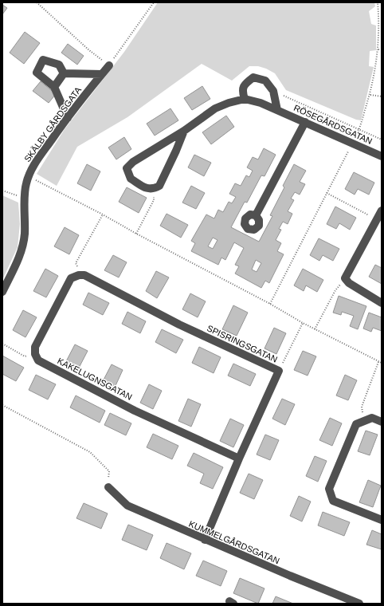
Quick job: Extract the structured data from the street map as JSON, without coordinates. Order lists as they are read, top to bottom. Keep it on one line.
{"streets":{"street":["SKÄLBY GÅRDSGATA","RÖSEGÅRDSGATAN","SPISRINGSGATAN","KAKELUGNSGATAN","KUMMELGÅRDSGATAN"]},"crossings":[["SPISRINGSGATAN","KAKELUGNSGATAN"],["SPISRINGSGATAN","KUMMELGÅRDSGATAN"]]}
